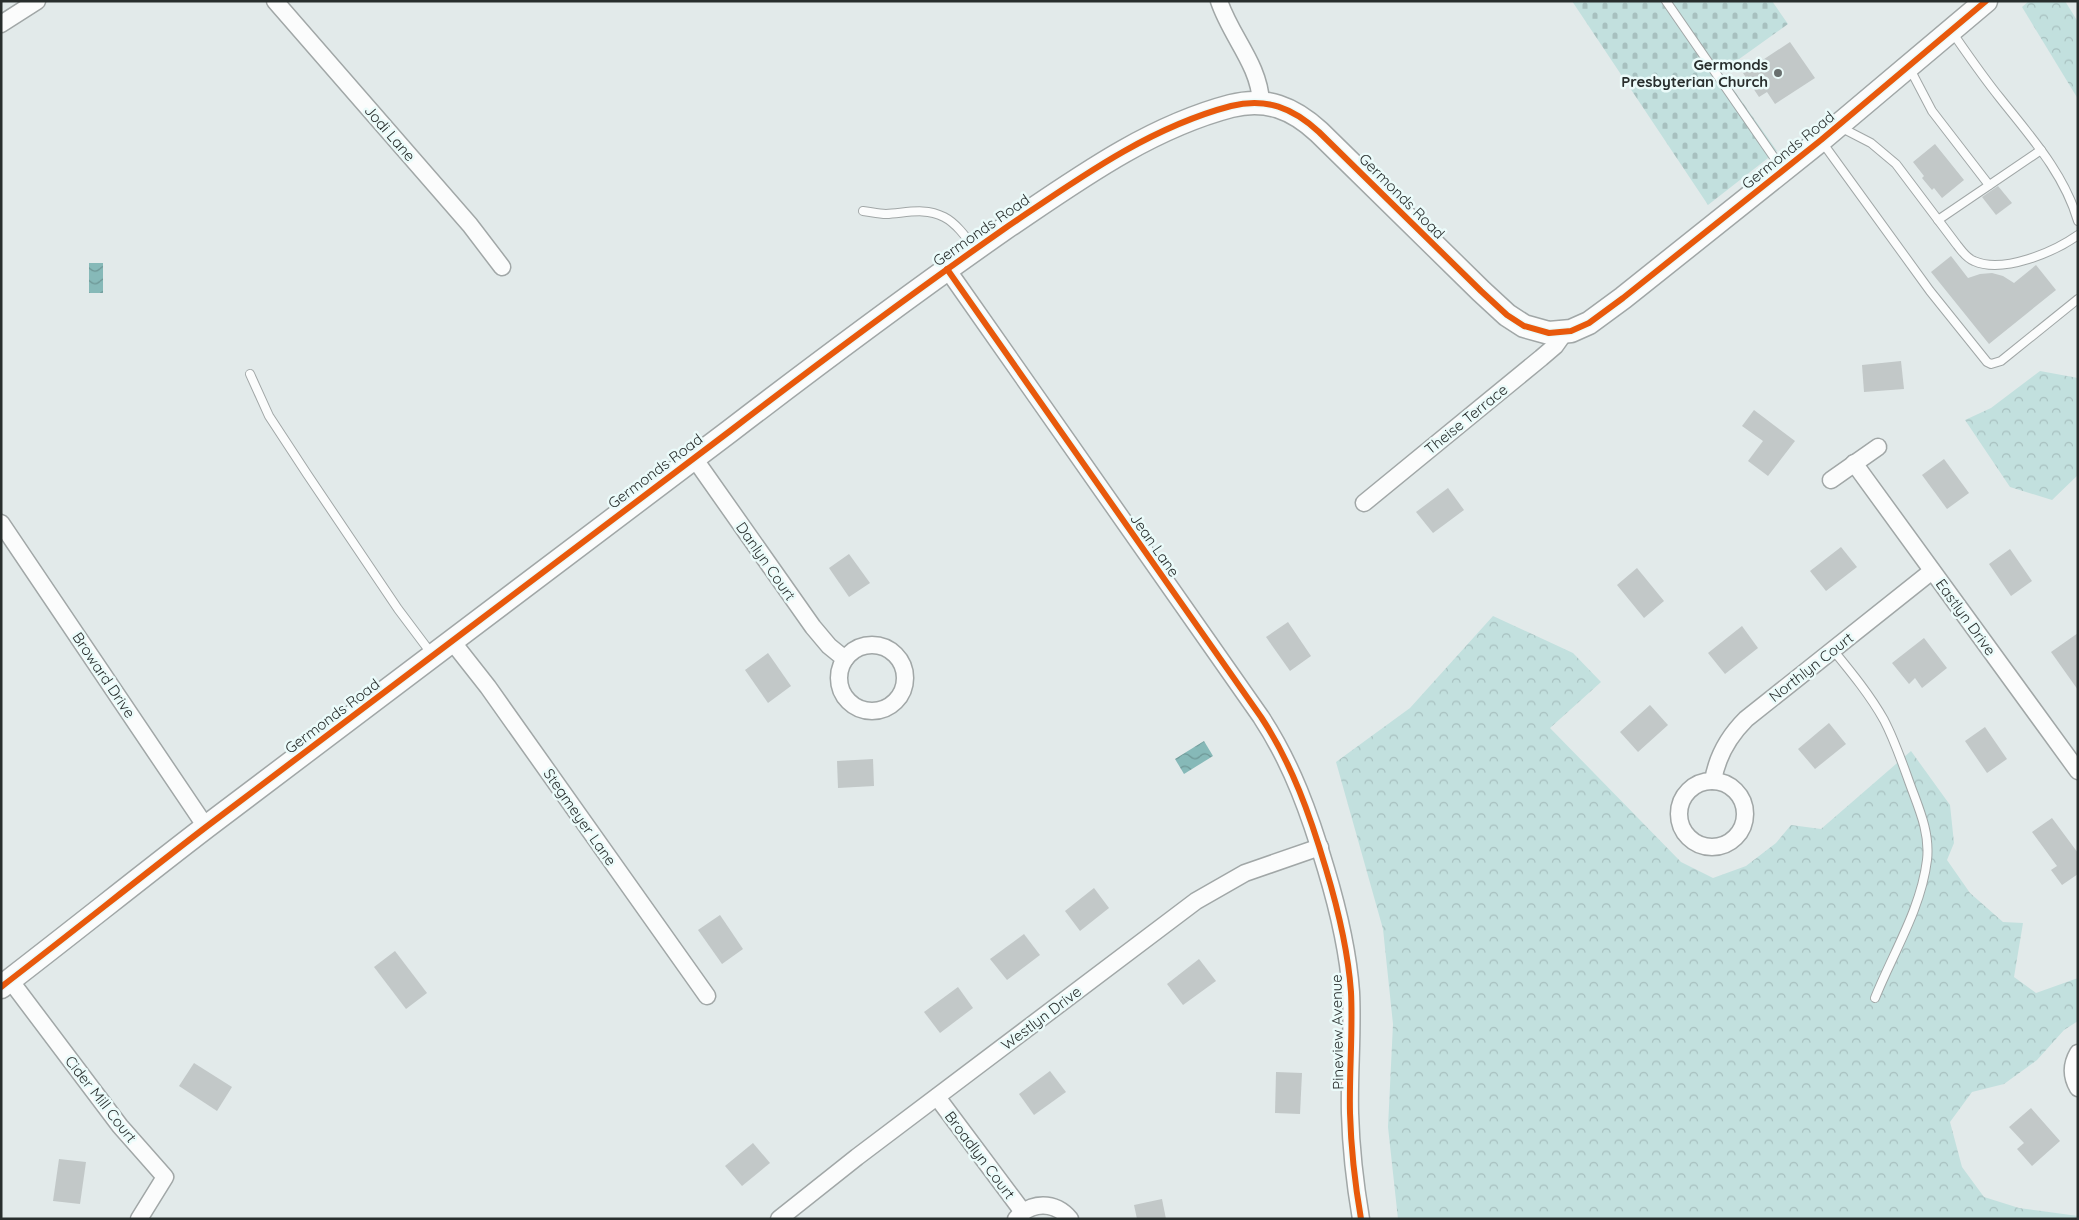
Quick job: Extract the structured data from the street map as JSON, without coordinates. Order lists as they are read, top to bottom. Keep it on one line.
{"streets":{"street":["Jodi Lane","Germonds Road","Theise Terrace","Jean Lane","Danlyn Court","Eastlyn Drive","Northlyn Court","Broward Drive","Stegmeyer Lane","Westlyn Drive","Pineview Avenue","Cider Mill Court","Broadlyn Court"]},"crossings":[["Germonds Road","Theise Terrace"],["Germonds Road","Jean Lane"],["Germonds Road","Danlyn Court"],["Germonds Road","Broward Drive"],["Germonds Road","Stegmeyer Lane"],["Germonds Road","Cider Mill Court"],["Jean Lane","Westlyn Drive"],["Jean Lane","Pineview Avenue"],["Eastlyn Drive","Northlyn Court"],["Westlyn Drive","Pineview Avenue"],["Westlyn Drive","Broadlyn Court"]],"places":["Germonds Presbyterian Church"]}
